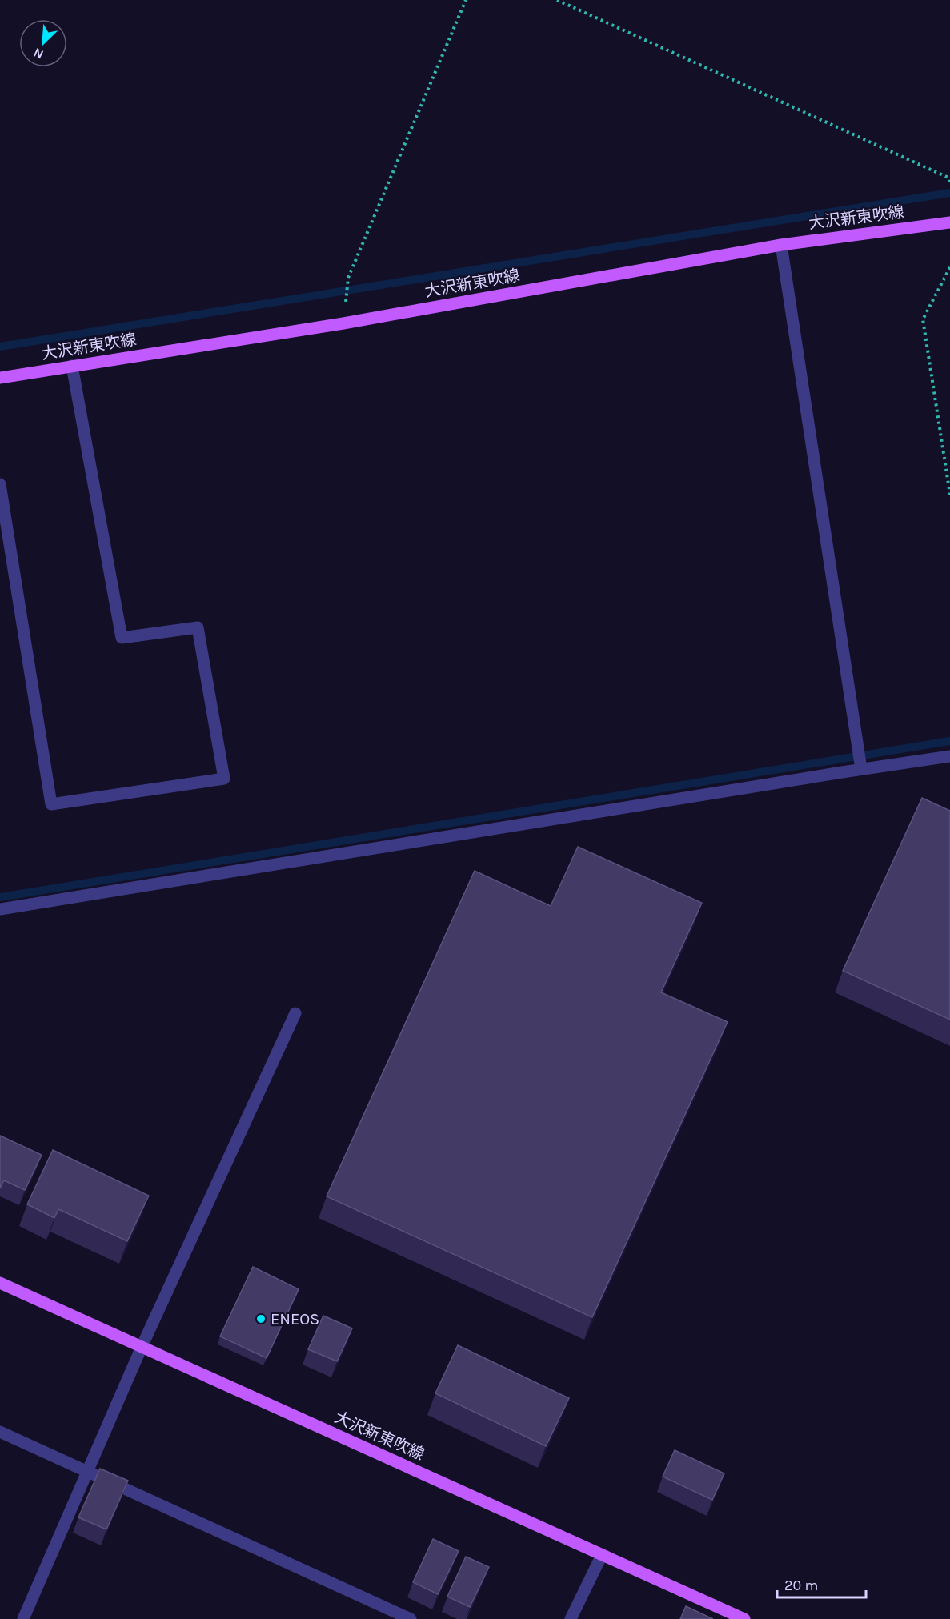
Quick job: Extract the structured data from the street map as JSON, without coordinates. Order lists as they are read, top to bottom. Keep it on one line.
{"streets":{"main road":["大沢新東吹線"]},"places":["ENEOS"],"scale_bar":"20 m","north":"bottom left"}
